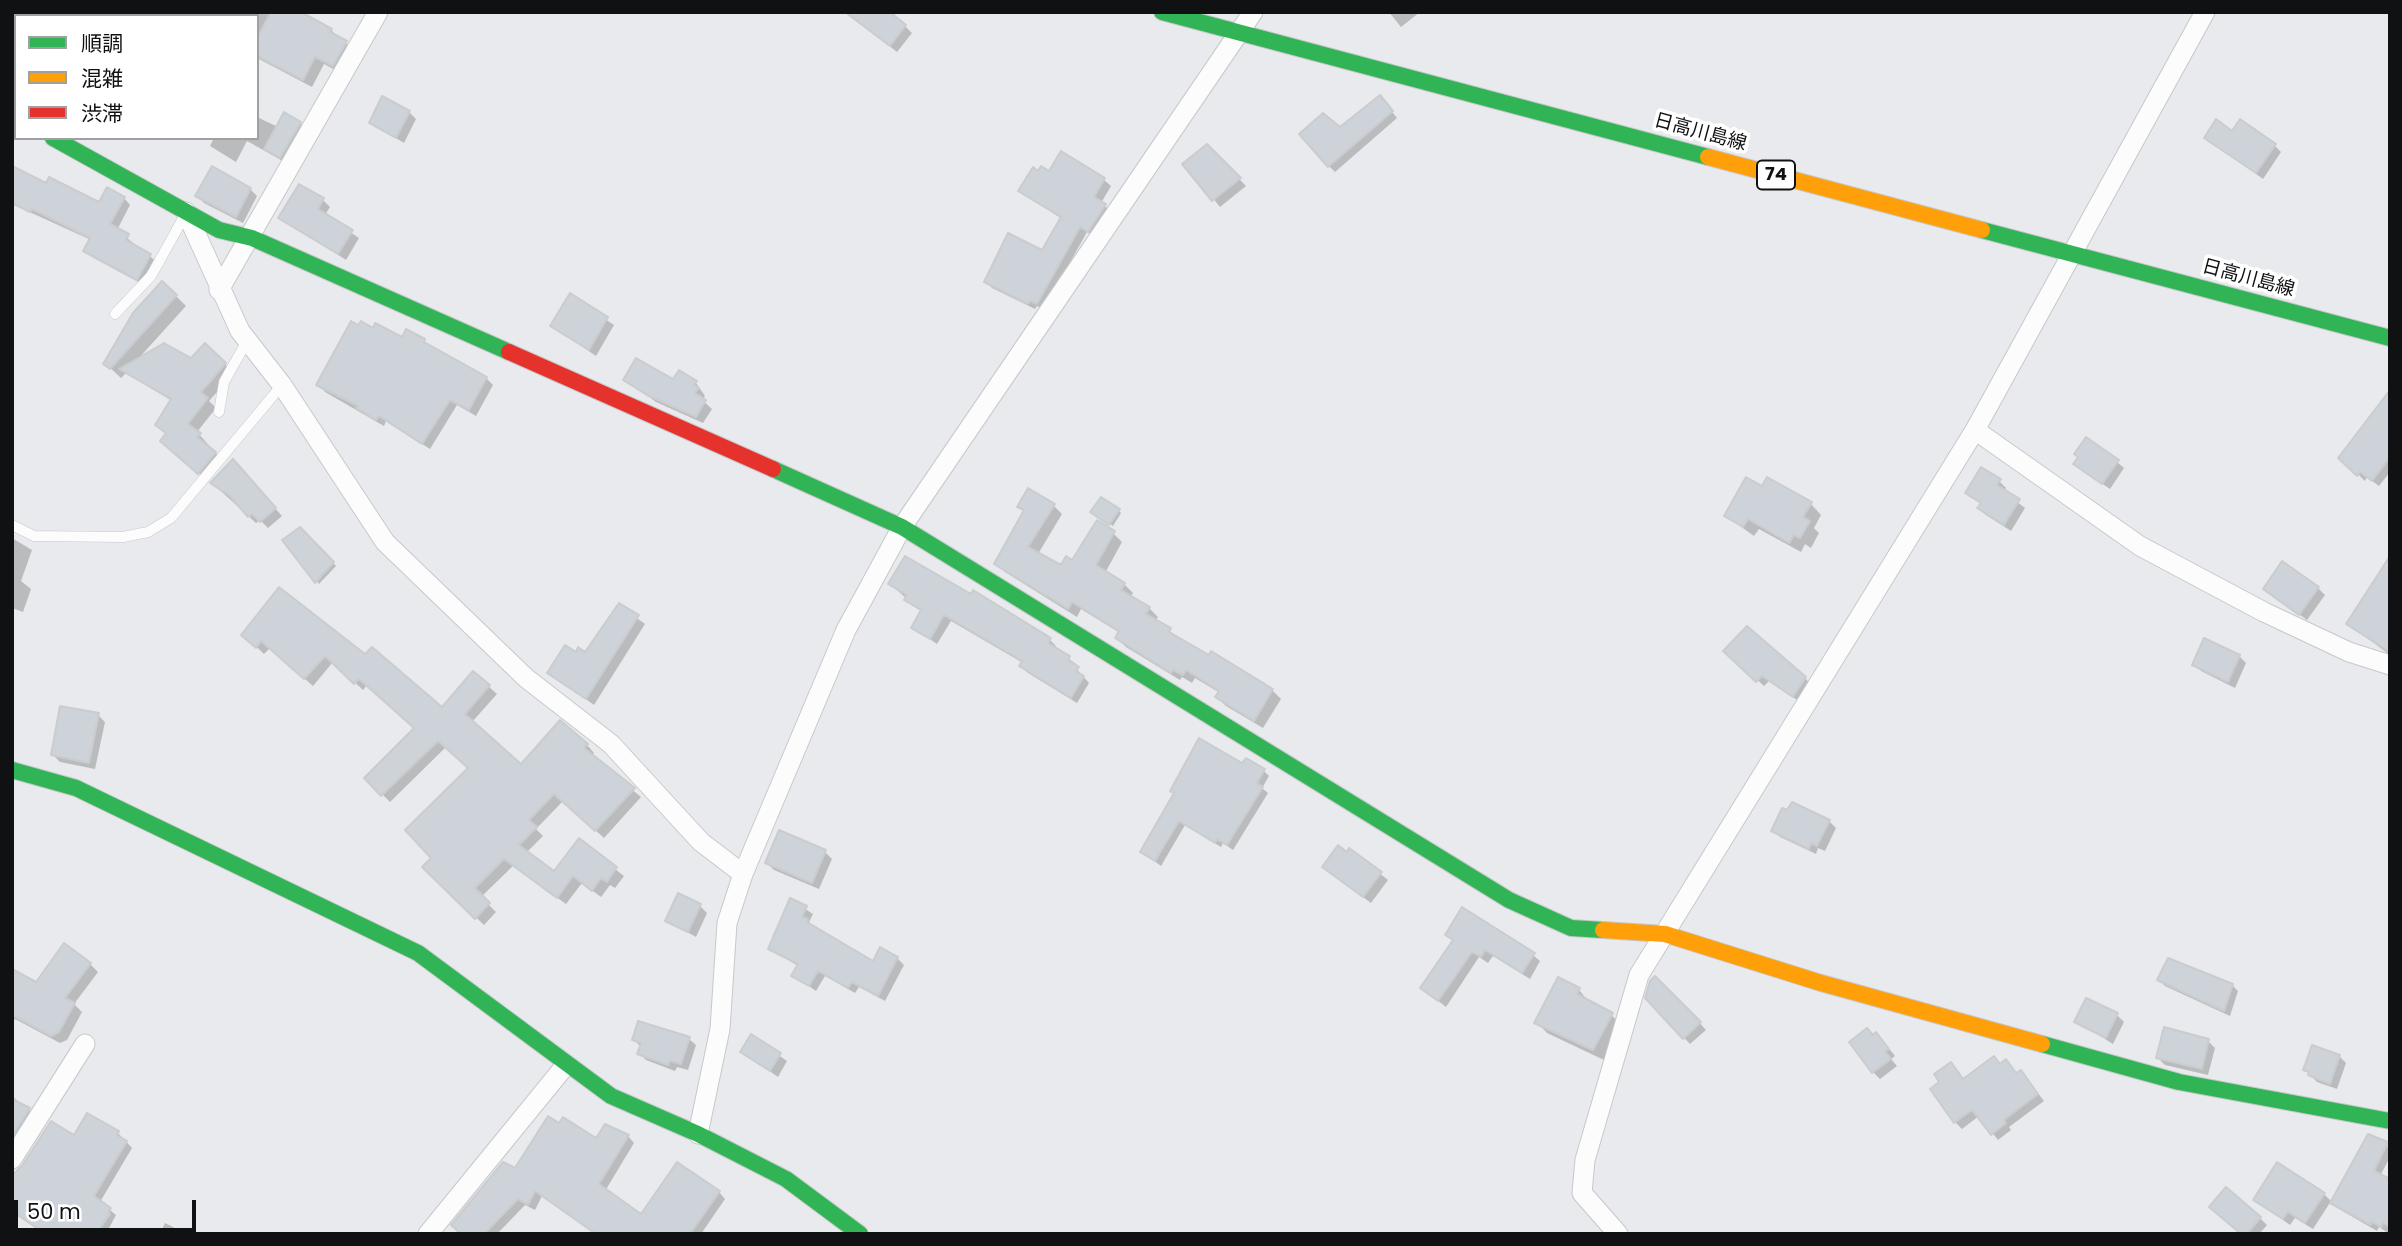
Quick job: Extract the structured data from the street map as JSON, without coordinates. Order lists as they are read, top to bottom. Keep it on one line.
{"streets":{"street":["日高川島線","74"]},"legend":["順調","混雑","渋滞"],"scale_bar":"50 m"}
